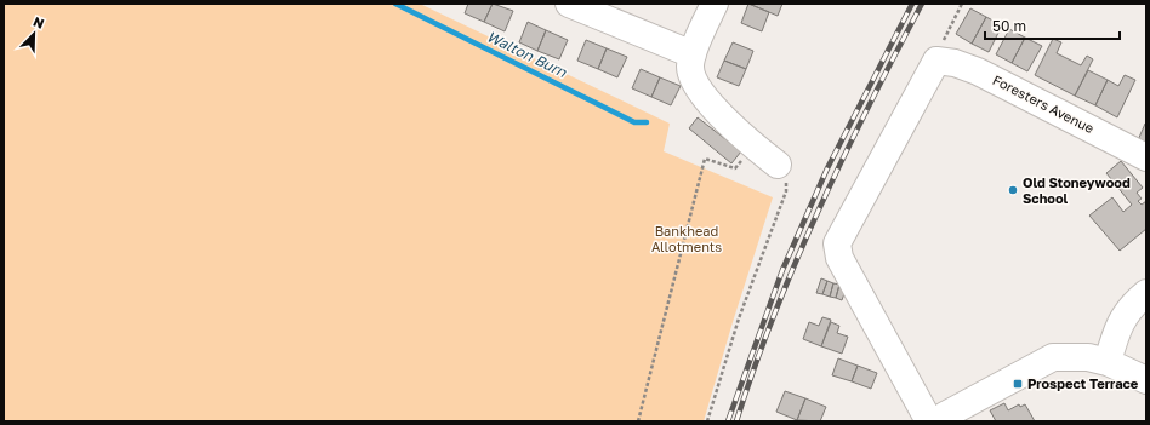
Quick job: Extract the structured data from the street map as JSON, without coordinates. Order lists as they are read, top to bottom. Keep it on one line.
{"streets":{"street":["Foresters Avenue"]},"water":["Walton Burn"],"parks":["Bankhead Allotments"],"places":{"other":["Old Stoneywood School"],"transit":["Prospect Terrace"]},"scale_bar":"50 m","north":"top right"}
